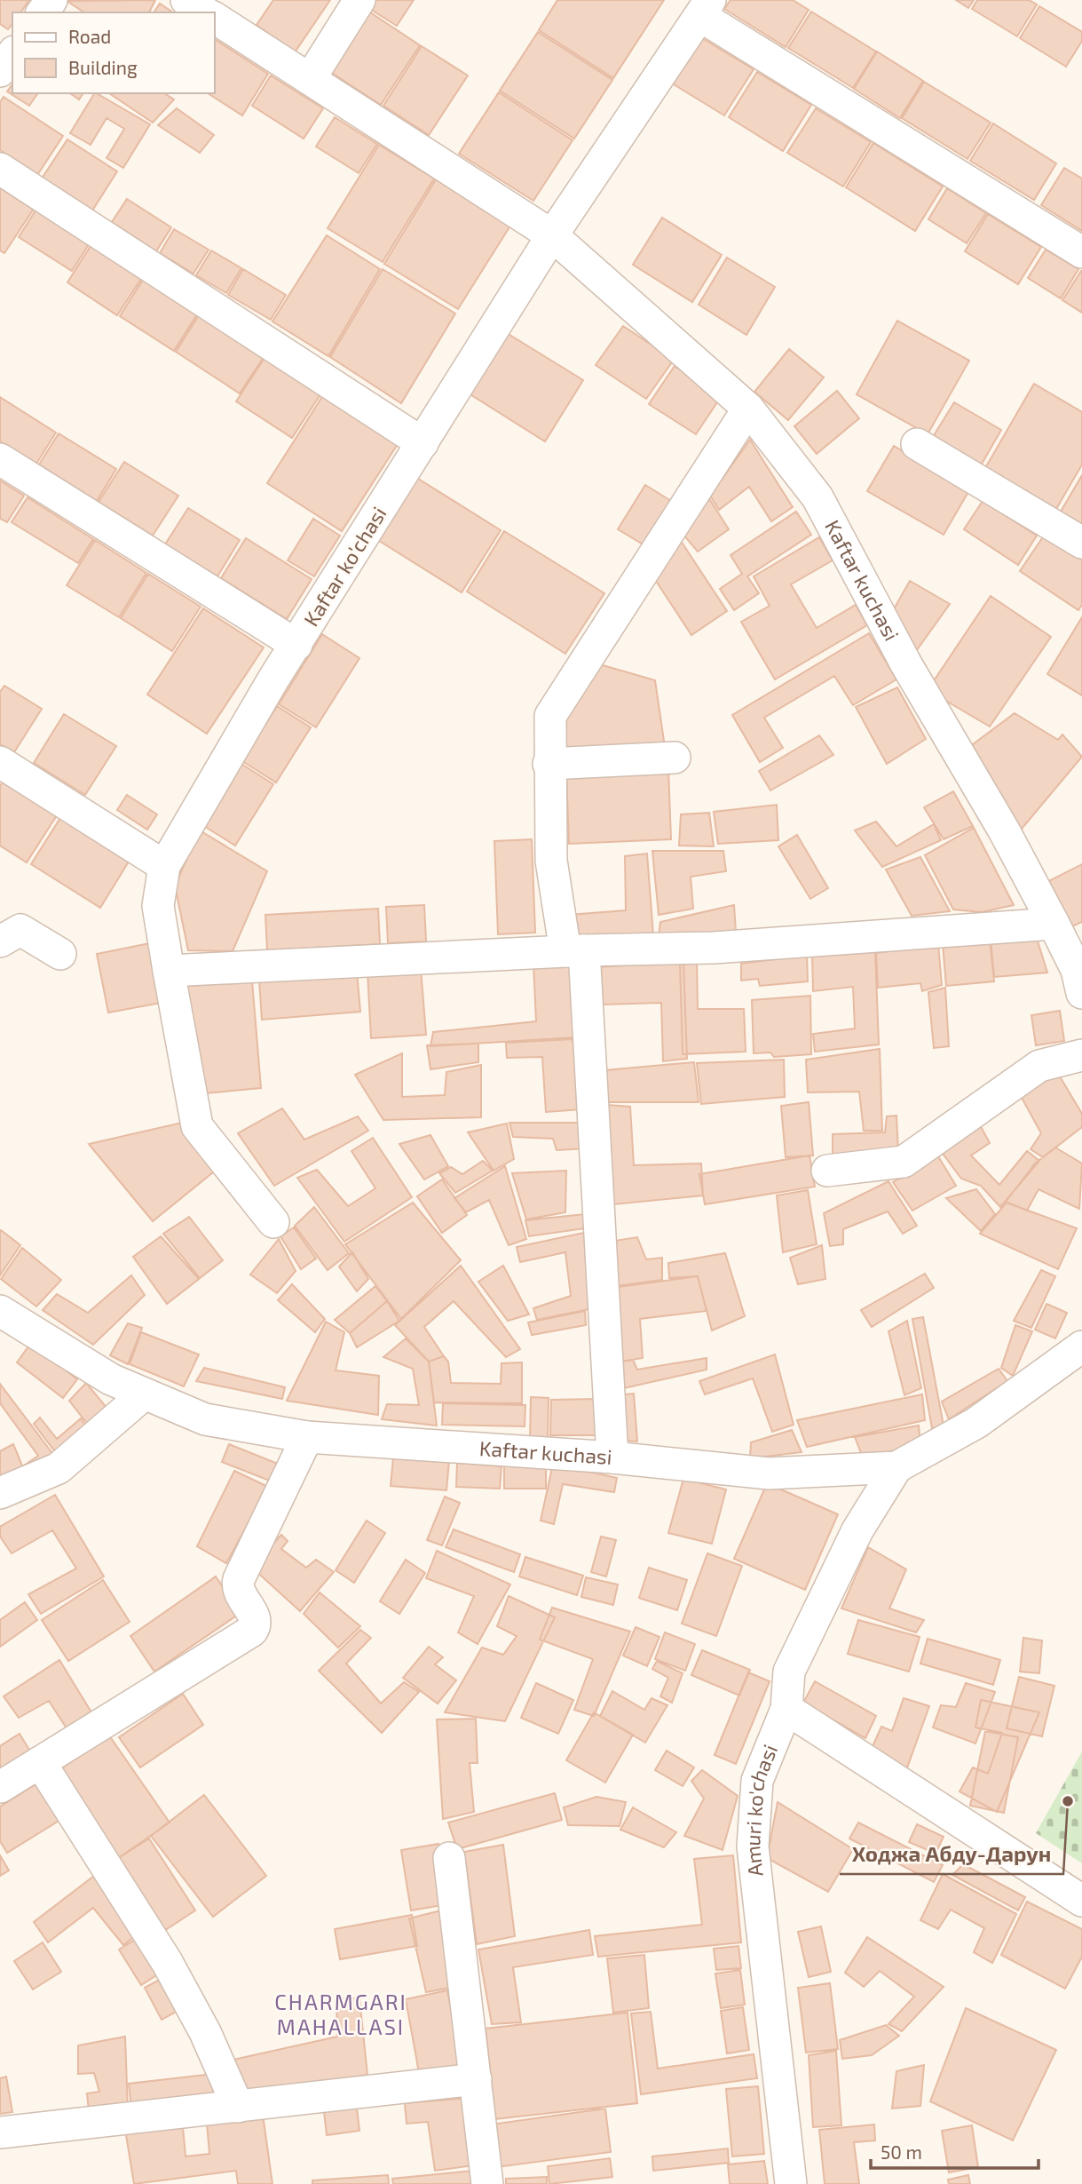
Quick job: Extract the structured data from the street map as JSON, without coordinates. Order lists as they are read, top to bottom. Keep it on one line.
{"streets":{"street":["Kaftar ko'chasi","Kaftar kuchasi","Amuri ko'chasi"]},"crossings":[["Kaftar ko'chasi","Kaftar kuchasi"],["Kaftar kuchasi","Amuri ko'chasi"]],"districts":["CHARMGARI MAHALLASI"],"places":["Ходжа Абду-Дарун"],"legend":["Road","Building"],"scale_bar":"50 m"}
